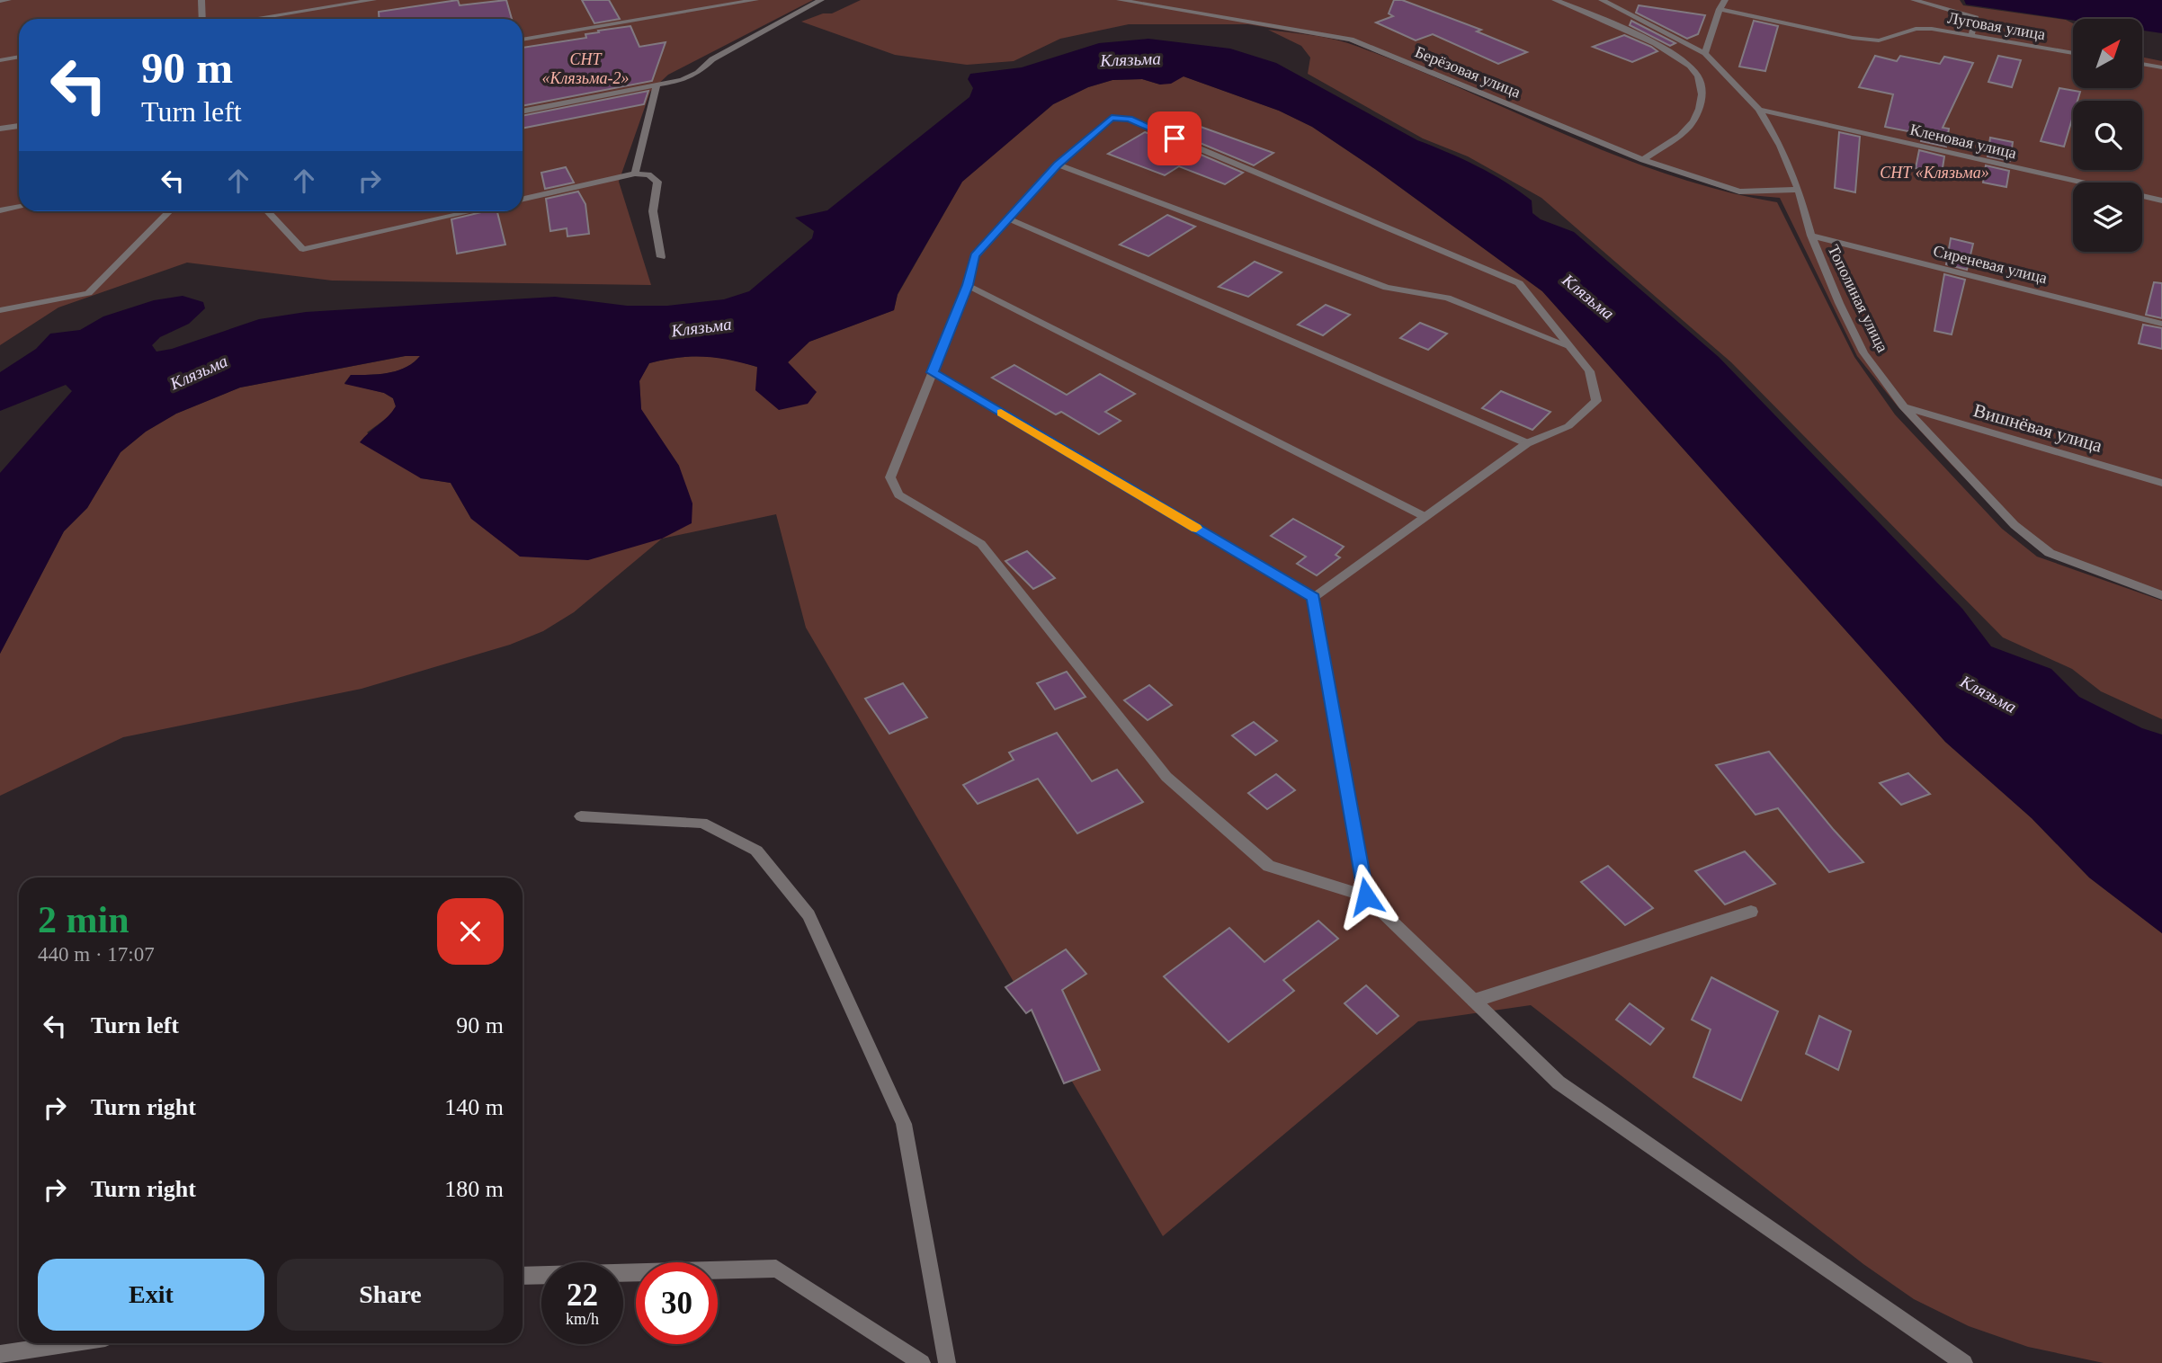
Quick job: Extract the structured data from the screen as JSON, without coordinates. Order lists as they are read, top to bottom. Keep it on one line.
{"streets":{"street":["Луговая улица","Берёзовая улица","Кленовая улица","Сиреневая улица","Тополиная улица","Вишнёвая улица"]},"crossings":[["Берёзовая улица","Тополиная улица"],["Кленовая улица","Тополиная улица"],["Сиреневая улица","Тополиная улица"],["Тополиная улица","Вишнёвая улица"]],"water":["Клязьма"],"parks":["СНТ «Клязьма-2»","СНТ «Клязьма»"],"north":"top right","page":{"turn":["90 m","Turn left"],"heading":["2 min","440 m · 17:07"],"list":[{"name":"Turn left","value":"90 m"},{"name":"Turn right","value":"140 m"},{"name":"Turn right","value":"180 m"}],"buttons":["Exit","Share"],"speed":"22 km/h","limit":"30"}}
